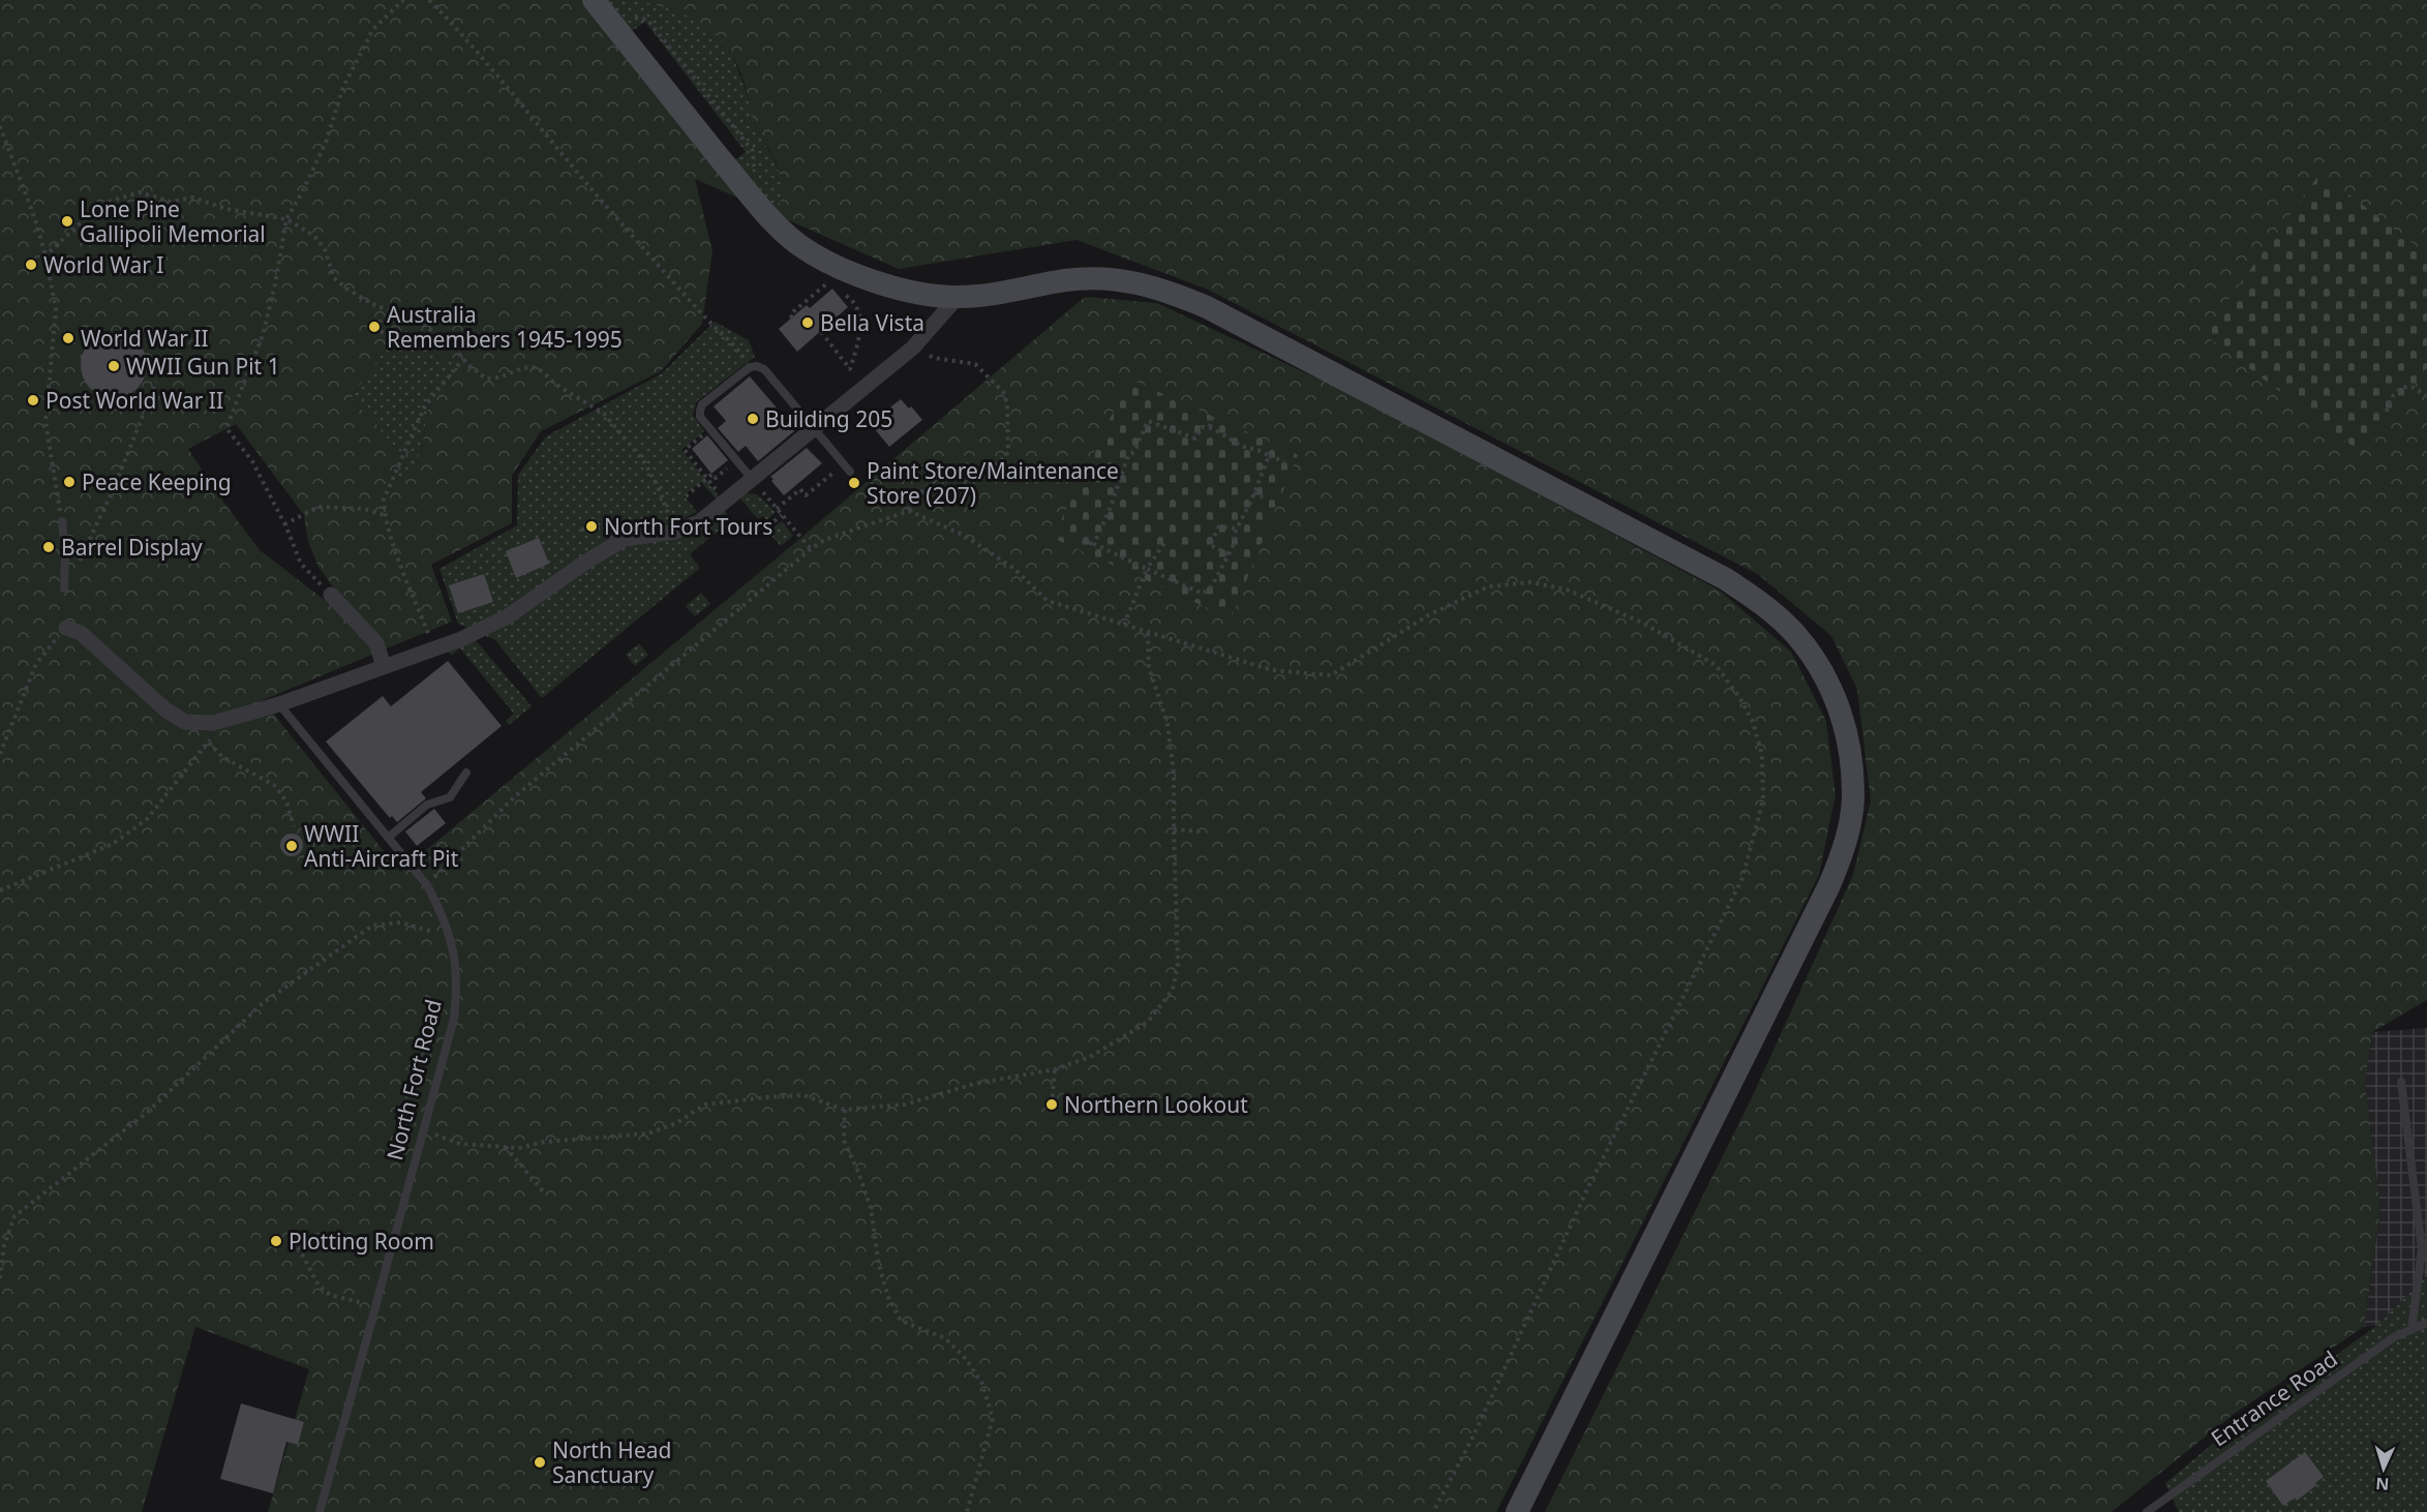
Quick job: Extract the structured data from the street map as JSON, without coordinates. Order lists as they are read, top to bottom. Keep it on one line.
{"streets":{"lane":["North Fort Road","Entrance Road"]},"places":["Lone Pine Gallipoli Memorial","World War I","Bella Vista","Australia Remembers 1945-1995","World War II","WWII Gun Pit 1","Post World War II","Building 205","Peace Keeping","Paint Store/Maintenance Store (207)","North Fort Tours","Barrel Display","WWII Anti-Aircraft Pit","Northern Lookout","Plotting Room","North Head Sanctuary"],"north":"bottom"}
